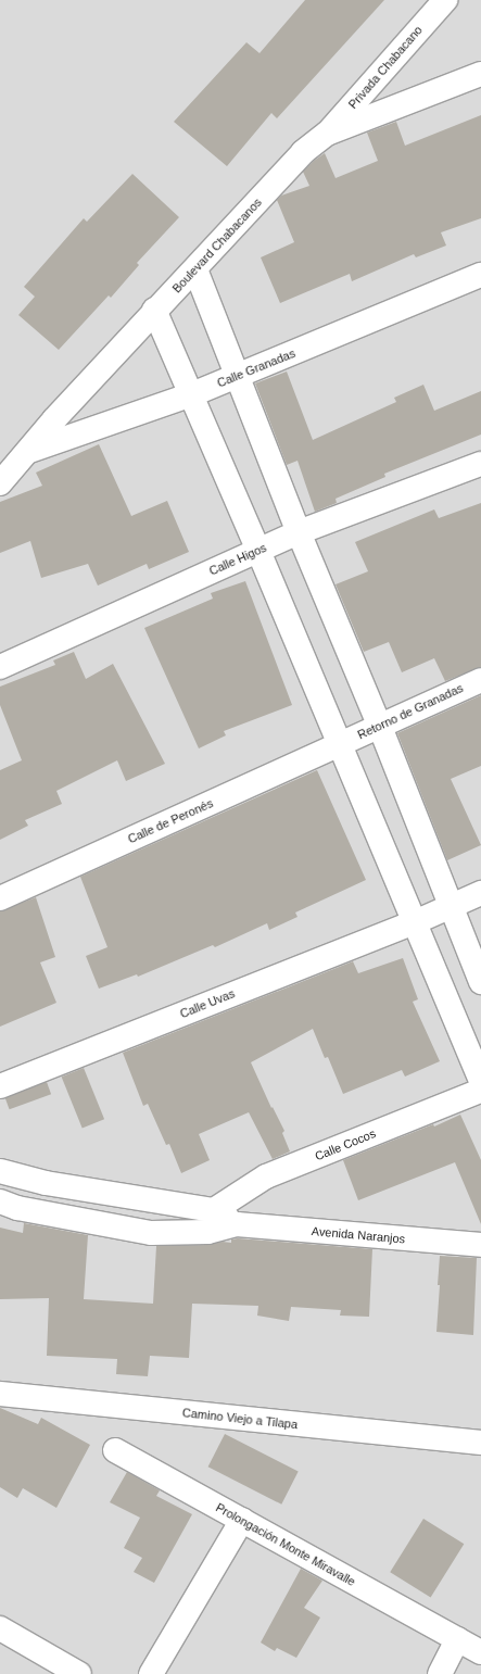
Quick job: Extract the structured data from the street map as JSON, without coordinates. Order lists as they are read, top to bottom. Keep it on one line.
{"streets":{"street":["Privada Chabacano","Boulevard Chabacanos","Calle Granadas","Calle Higos","Retorno de Granadas","Calle de Peronés","Calle Uvas","Calle Cocos","Avenida Naranjos","Camino Viejo a Tilapa","Prolongación Monte Miravalle"]},"crossings":[["Privada Chabacano","Boulevard Chabacanos"],["Boulevard Chabacanos","Calle Granadas"],["Retorno de Granadas","Calle de Peronés"],["Calle Cocos","Avenida Naranjos"]]}
